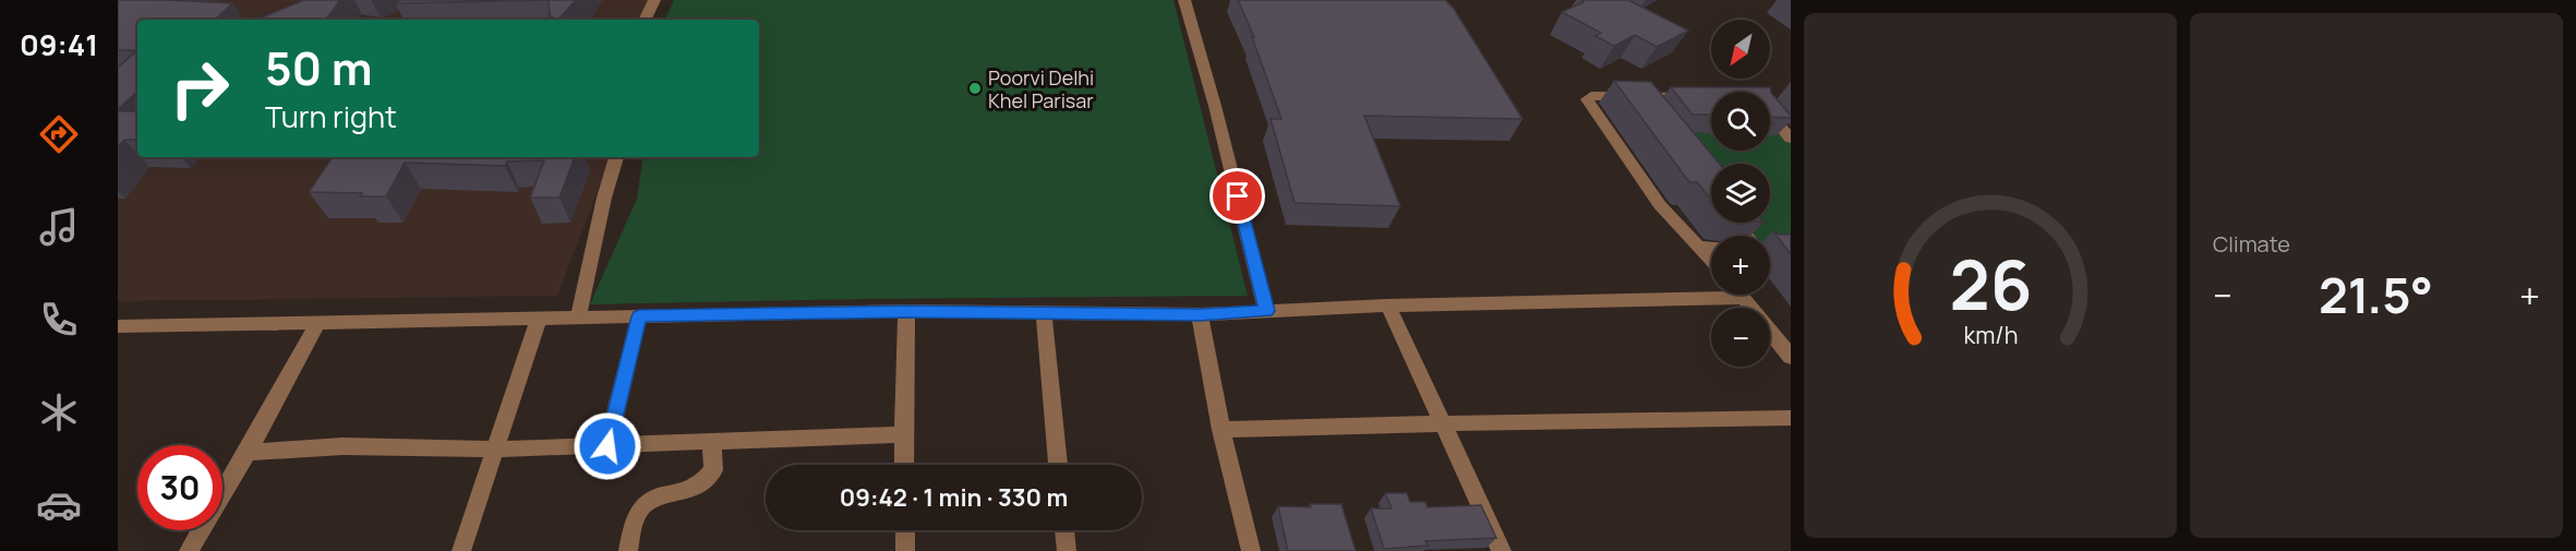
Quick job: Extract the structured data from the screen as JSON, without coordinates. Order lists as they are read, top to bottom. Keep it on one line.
{"places":["Poorvi Delhi Khel Parisar"],"north":"bottom left","page":{"tabs":"09:41","tile":"Climate","map_buttons":["+","−"],"turn":["50 m","Turn right"],"heat":["−","21.5°","+"],"limit":"30","trip":"09:42 · 1 min · 330 m","gauge":["26","km/h"]}}
